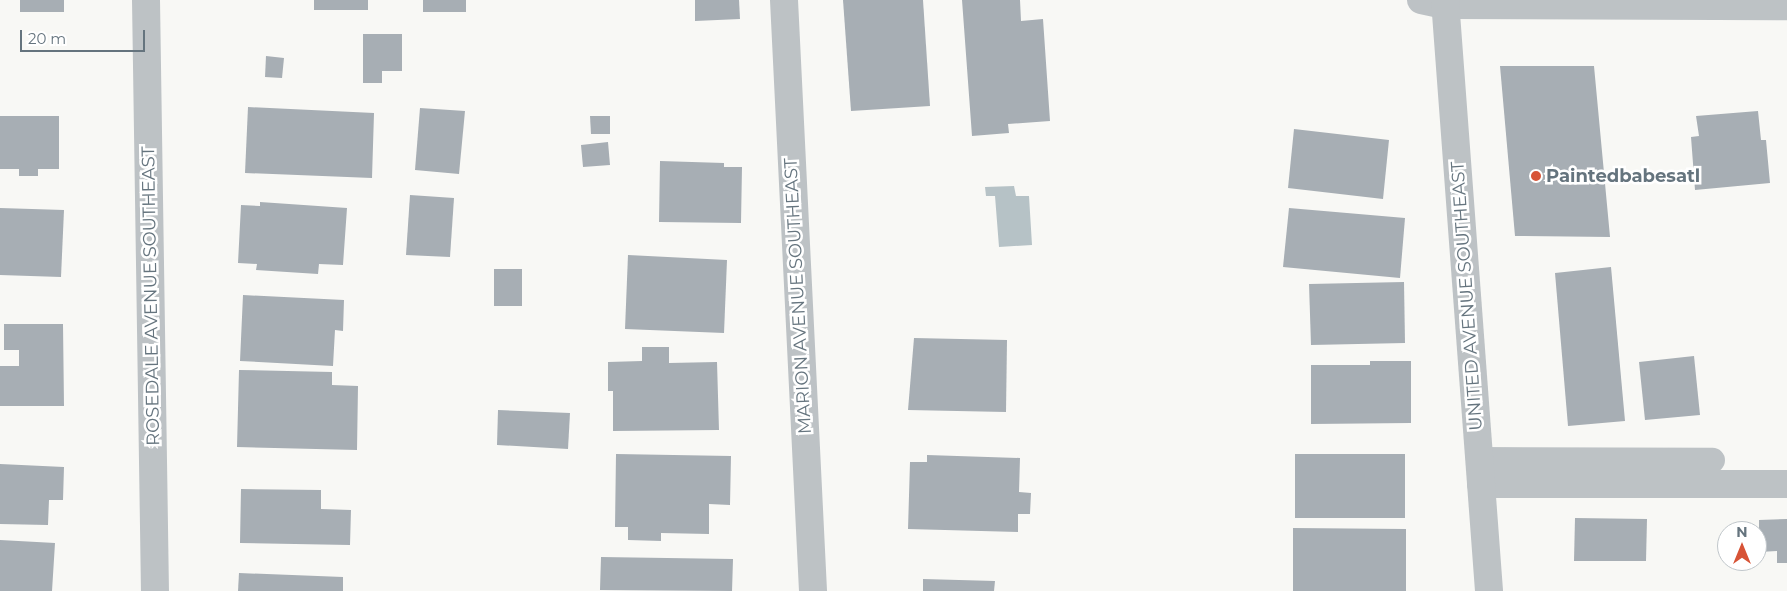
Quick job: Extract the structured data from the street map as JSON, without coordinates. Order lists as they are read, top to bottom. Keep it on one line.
{"streets":{"street":["ROSEDALE AVENUE SOUTHEAST","MARION AVENUE SOUTHEAST","UNITED AVENUE SOUTHEAST"]},"places":["Paintedbabesatl"],"scale_bar":"20 m","north":"top"}
